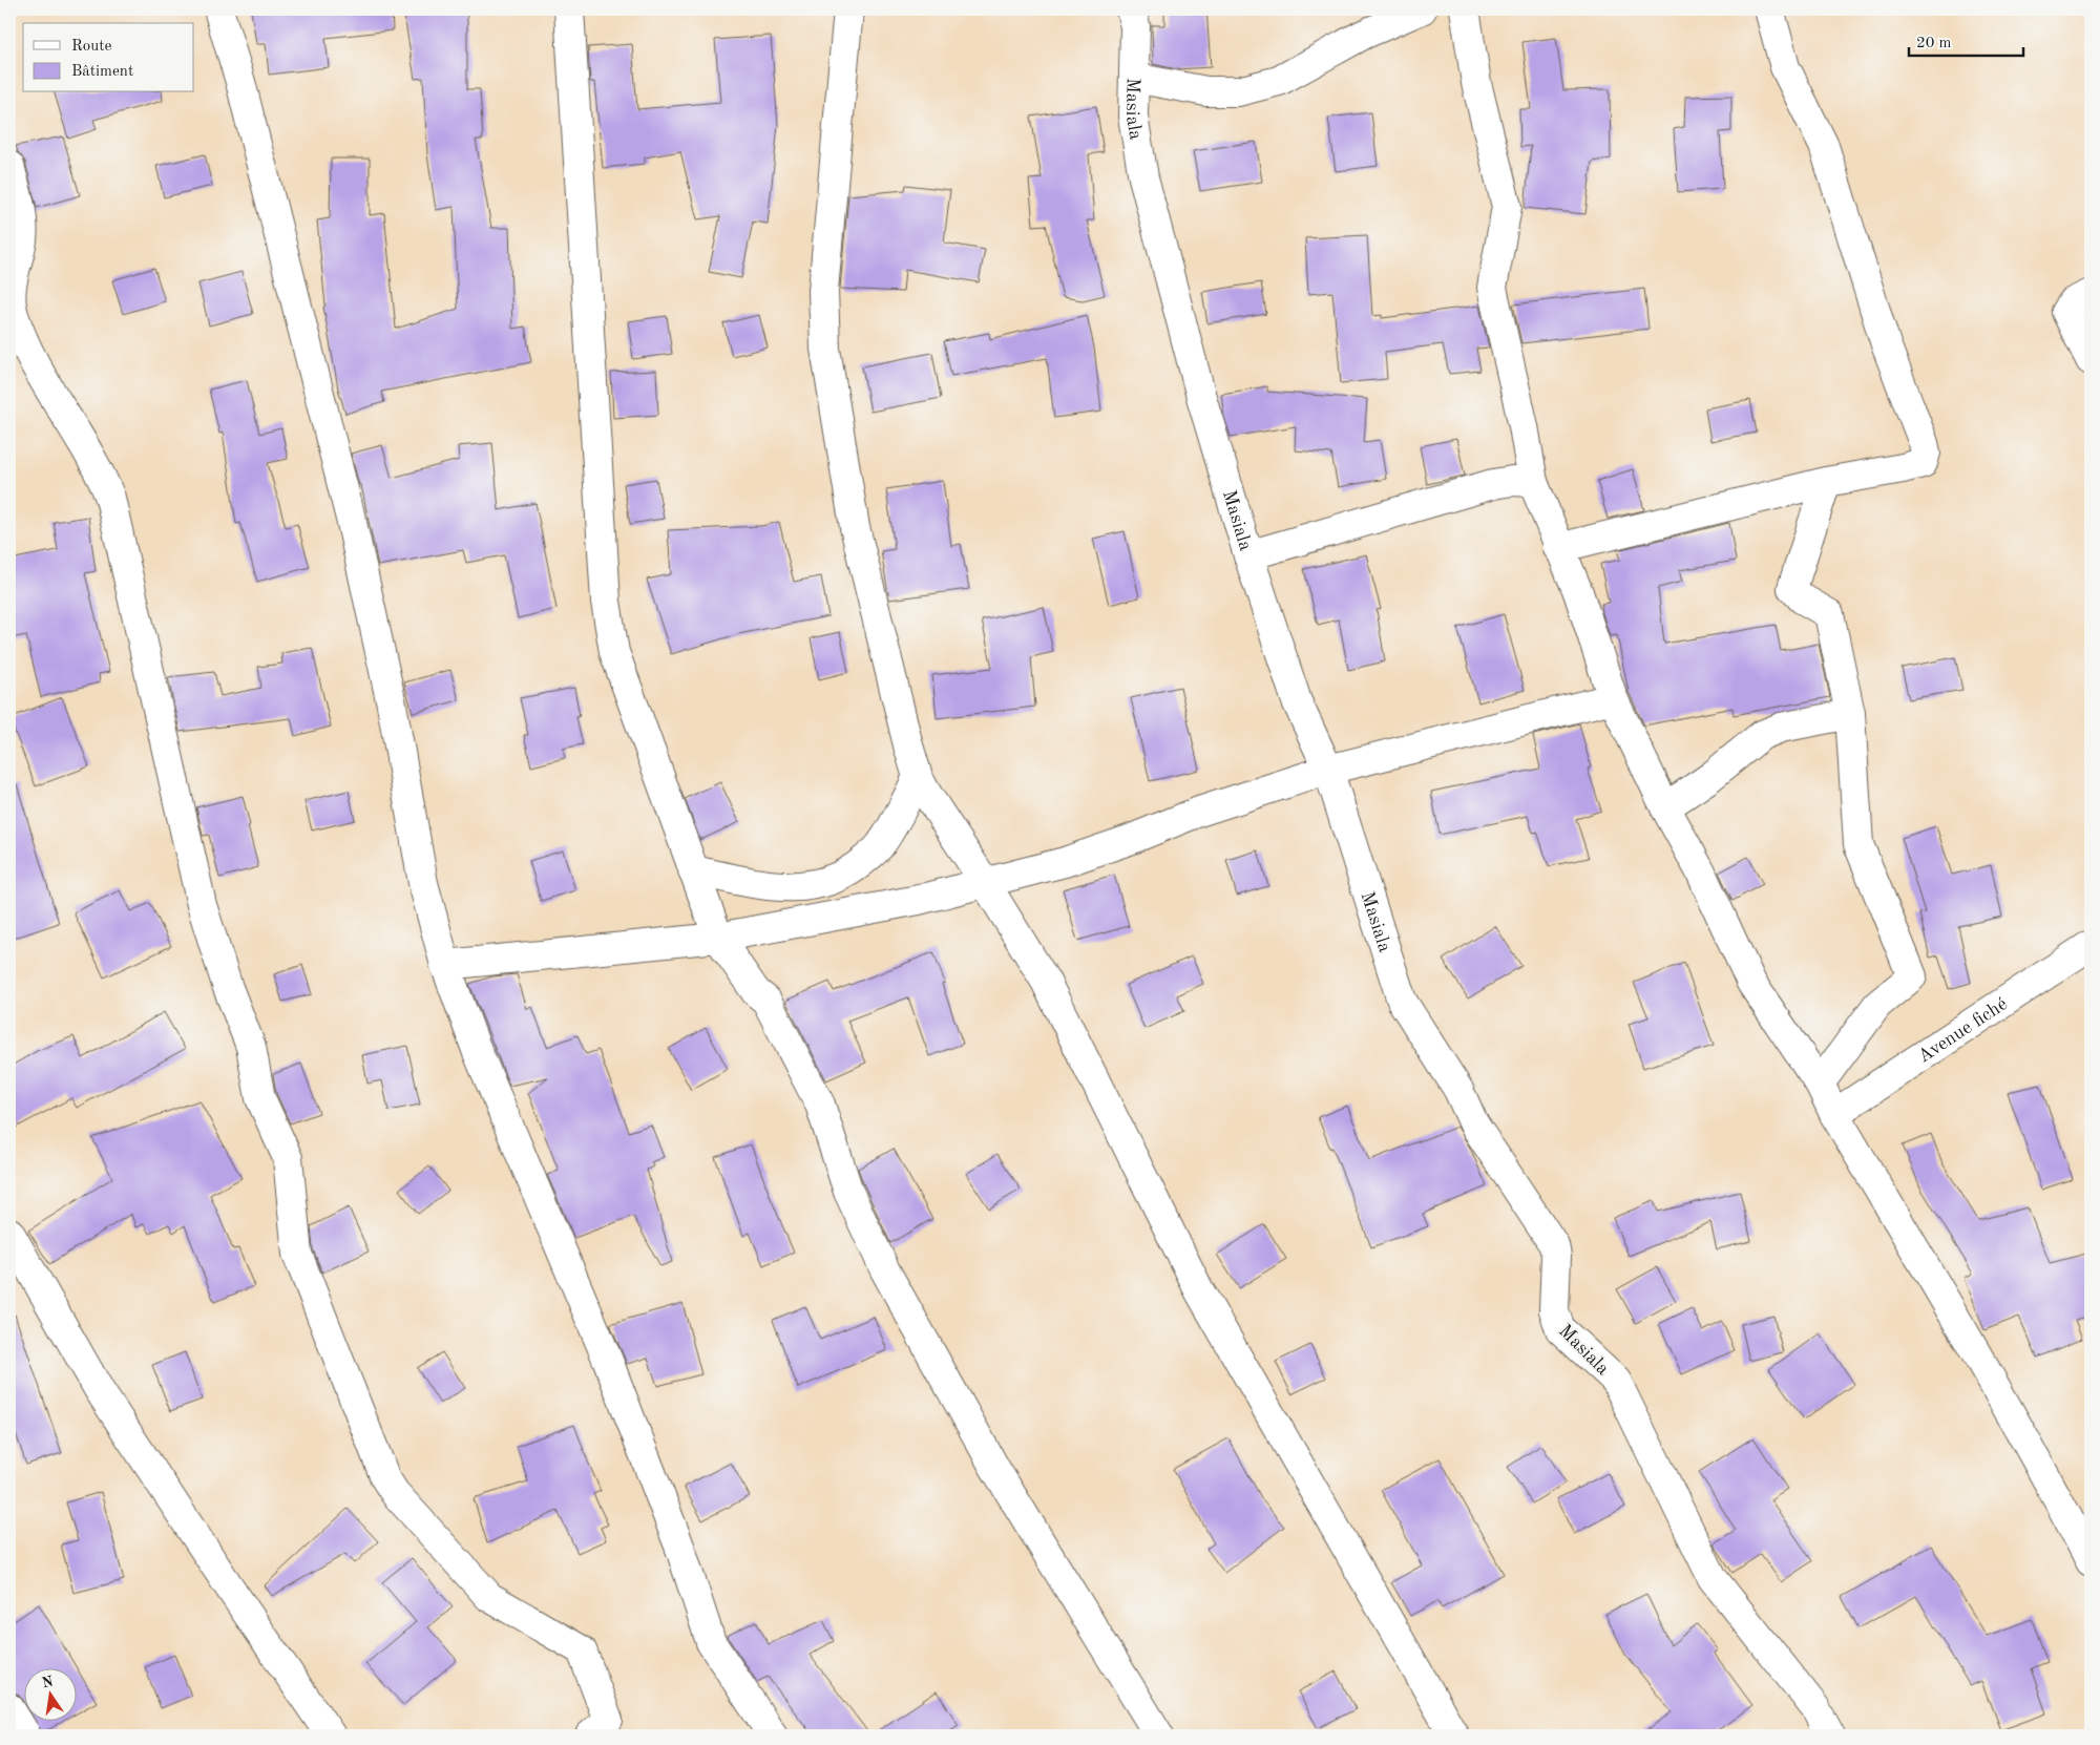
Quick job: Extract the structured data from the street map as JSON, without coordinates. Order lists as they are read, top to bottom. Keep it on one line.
{"streets":{"street":["Masiala","Avenue fiché"]},"legend":["Route","Bâtiment"],"scale_bar":"20 m","north":"top"}
